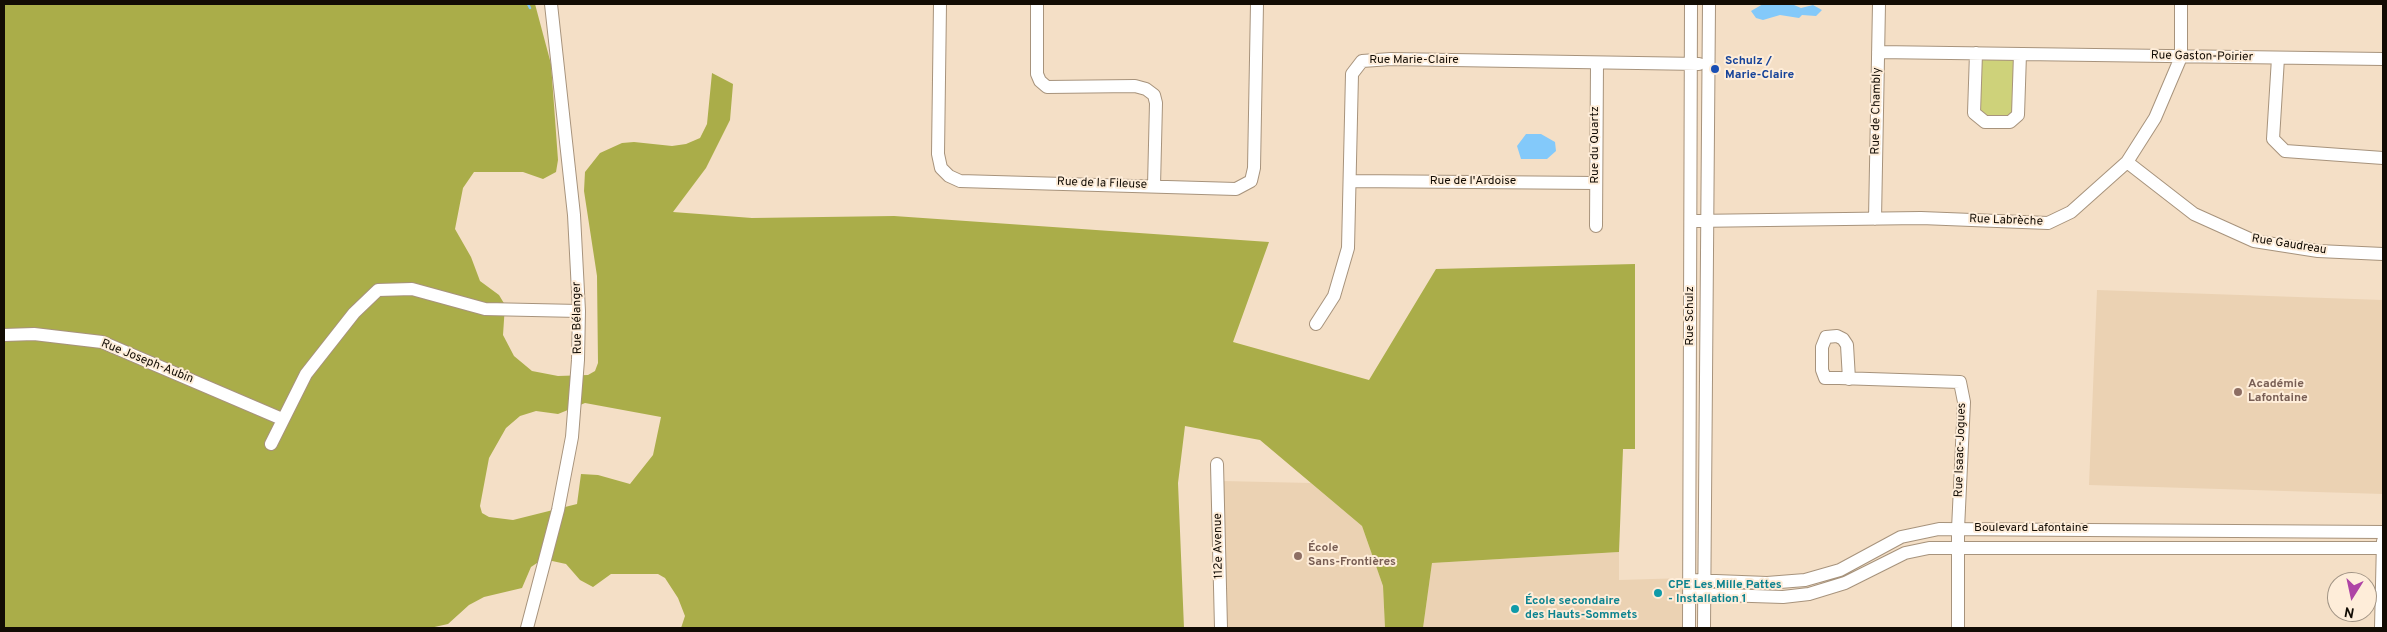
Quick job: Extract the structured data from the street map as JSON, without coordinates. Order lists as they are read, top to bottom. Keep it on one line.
{"streets":{"street":["Rue Gaston-Poirier","Rue Marie-Claire","Rue de Chambly","Rue du Quartz","Rue de l'Ardoise","Rue de la Fileuse","Rue Labrèche","Rue Gaudreau","Rue Schulz","Rue Bélanger","Rue Joseph-Aubin","Rue Isaac-Jogues","Boulevard Lafontaine","112e Avenue"]},"crossings":[["Rue Gaston-Poirier","Rue de Chambly"],["Rue Gaston-Poirier","Rue Labrèche"],["Rue Marie-Claire","Rue du Quartz"],["Rue Marie-Claire","Rue de l'Ardoise"],["Rue Marie-Claire","Rue Schulz"],["Rue de Chambly","Rue Labrèche"],["Rue du Quartz","Rue de l'Ardoise"],["Rue Labrèche","Rue Gaudreau"],["Rue Labrèche","Rue Schulz"],["Rue Schulz","Boulevard Lafontaine"],["Rue Isaac-Jogues","Boulevard Lafontaine"]],"places":["Schulz / Marie-Claire","Académie Lafontaine","École Sans-Frontières","CPE Les Mille Pattes - Installation 1","École secondaire des Hauts-Sommets"],"north":"bottom"}
